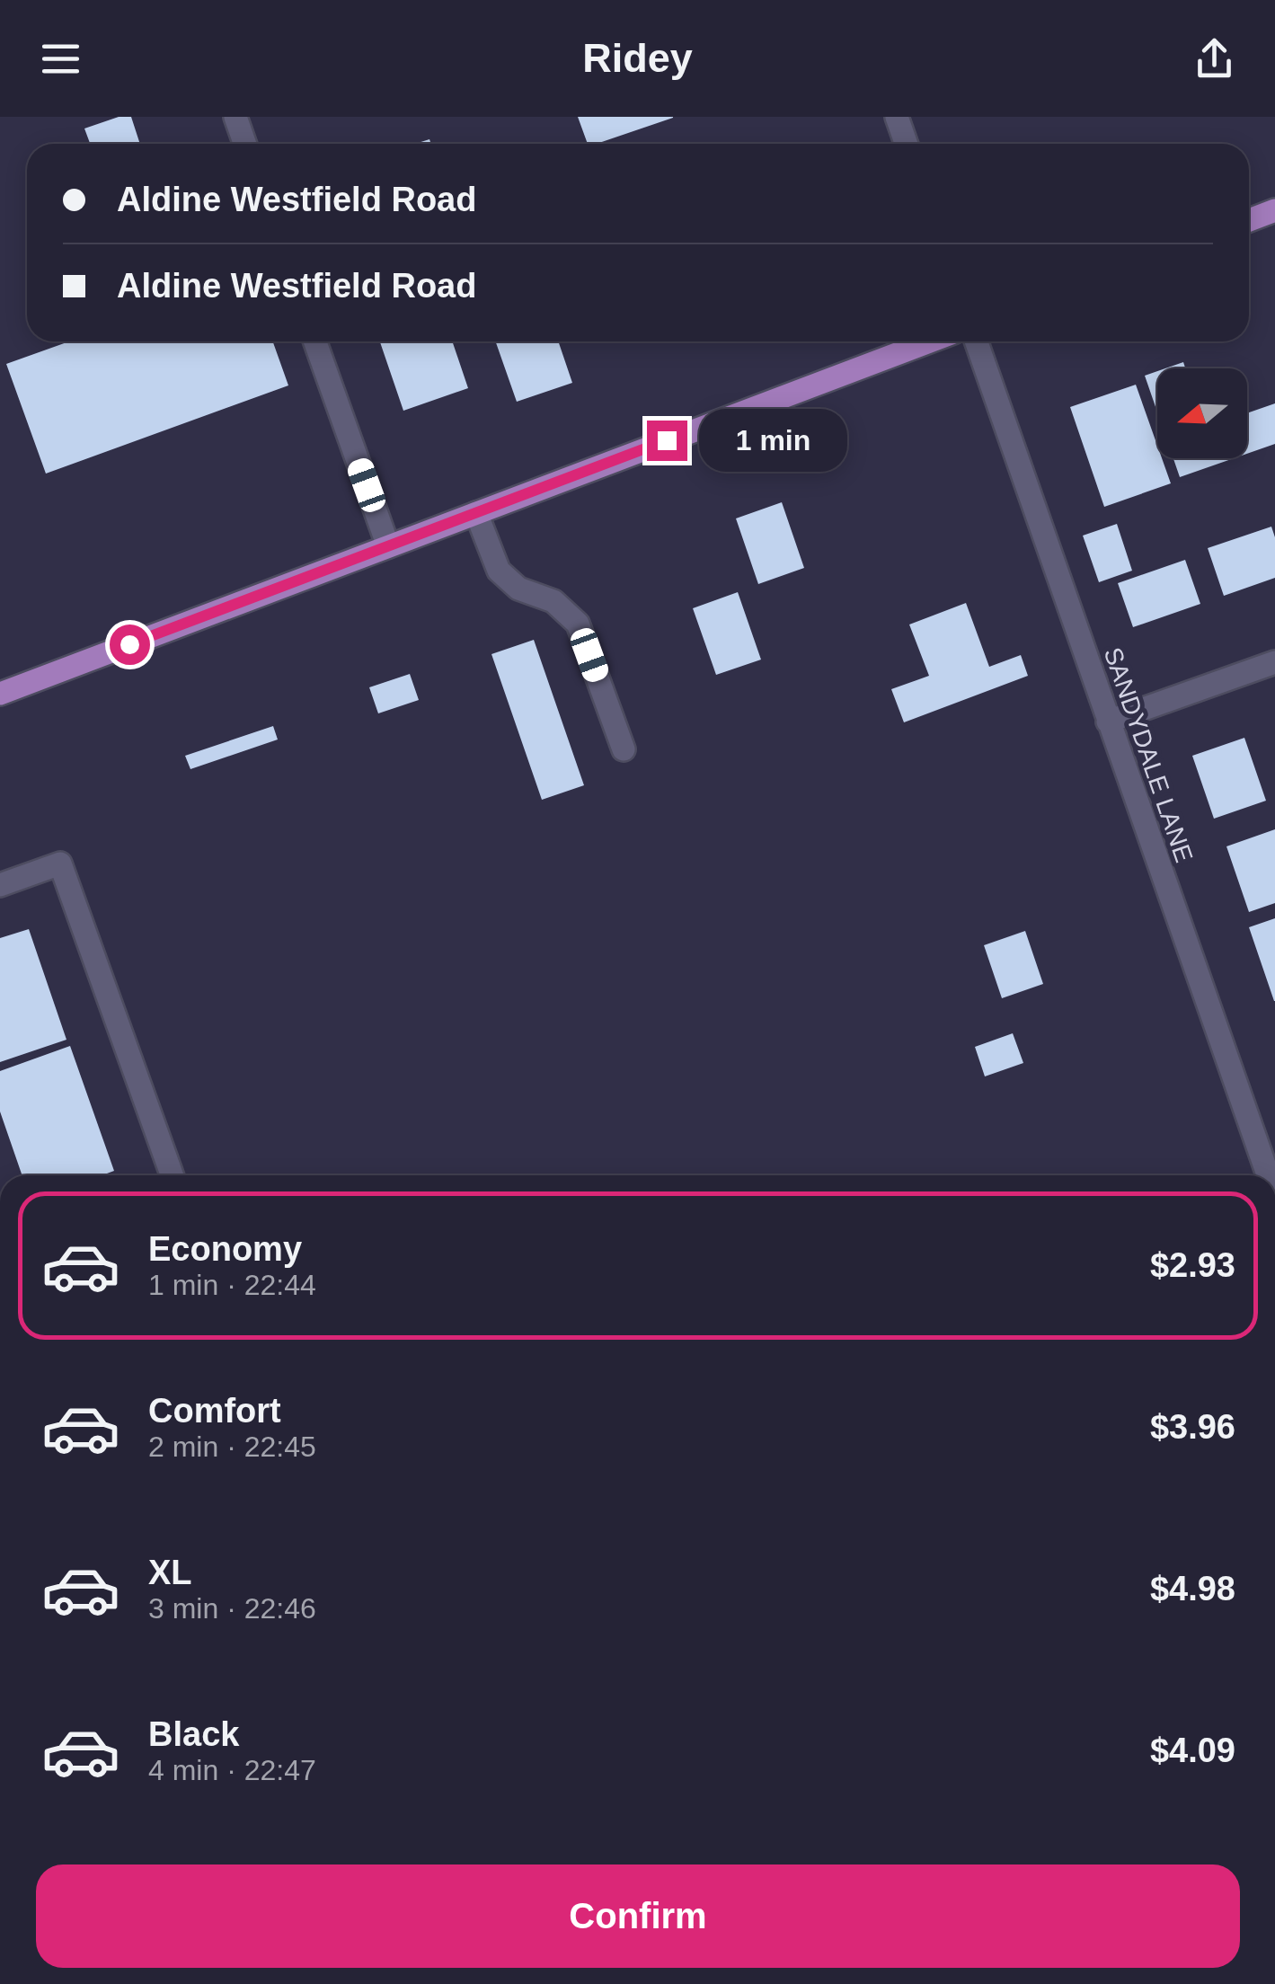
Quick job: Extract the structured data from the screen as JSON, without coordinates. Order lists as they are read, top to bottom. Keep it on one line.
{"streets":{"street":["SANDYDALE LANE"]},"north":"left","page":{"header":"Ridey","banner":["Aldine Westfield Road","Aldine Westfield Road"],"bubble":"1 min","list":[{"name":"Economy","note":"1 min · 22:44","value":"$2.93"},{"name":"Comfort","note":"2 min · 22:45","value":"$3.96"},{"name":"XL","note":"3 min · 22:46","value":"$4.98"},{"name":"Black","note":"4 min · 22:47","value":"$4.09"}],"buttons":"Confirm"}}
